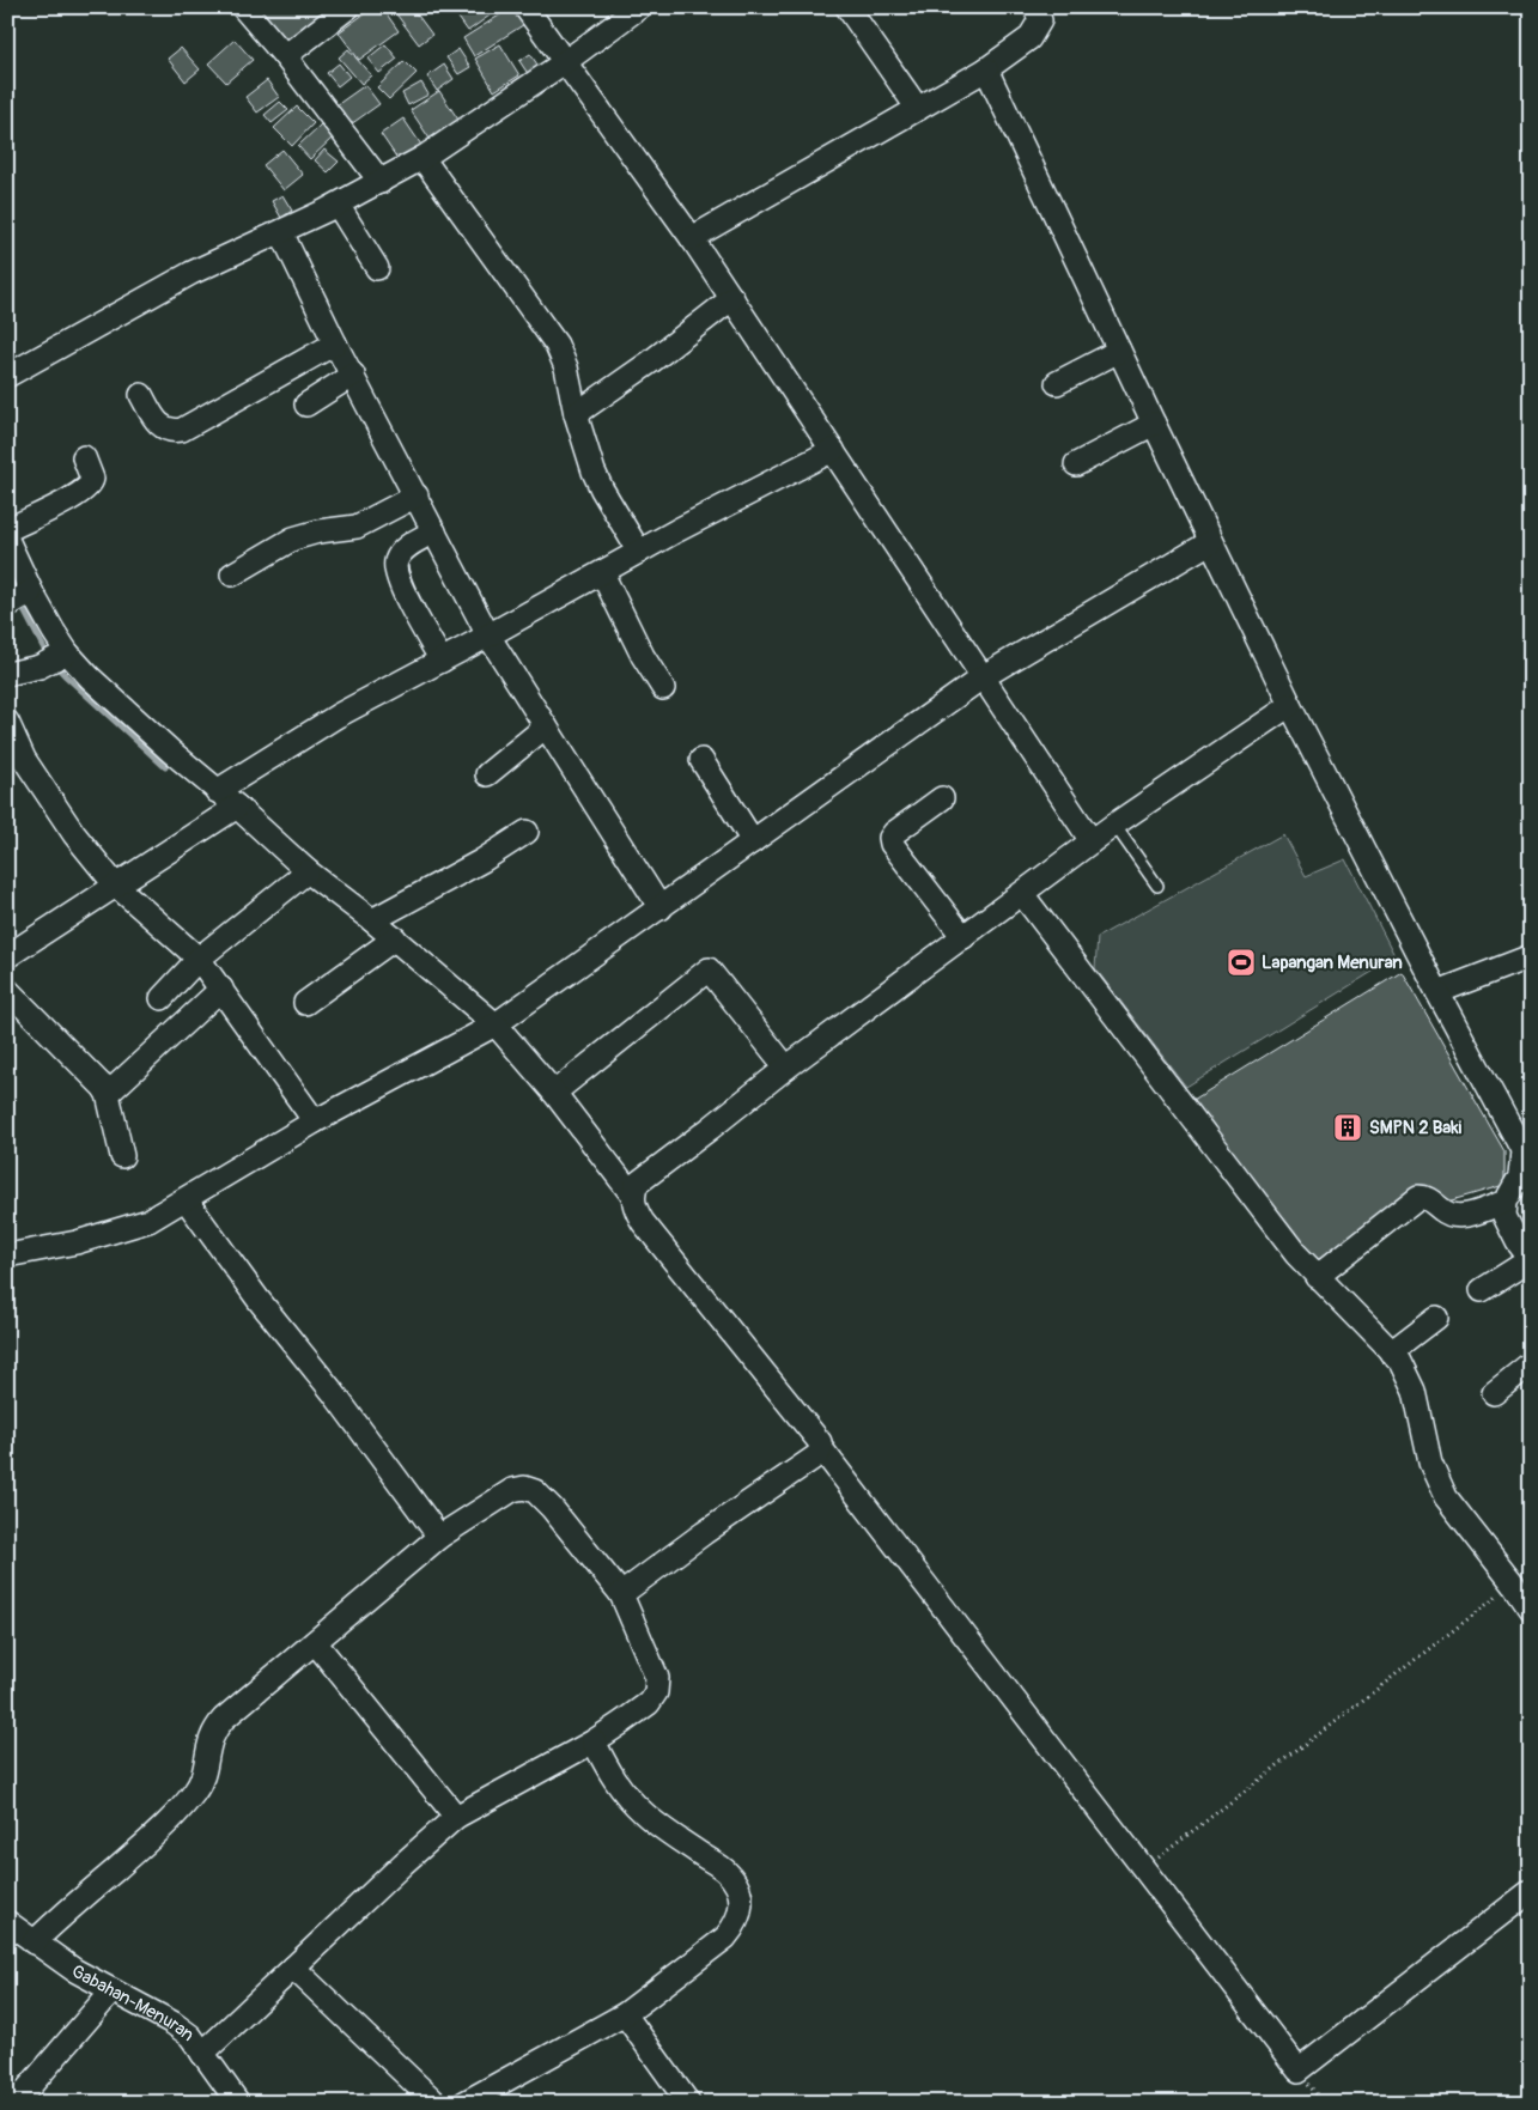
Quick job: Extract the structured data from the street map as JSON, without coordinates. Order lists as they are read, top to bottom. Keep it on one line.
{"streets":{"street":["Gabahan-Menuran"]},"places":{"sports":["Lapangan Menuran"],"building":["SMPN 2 Baki"]}}
